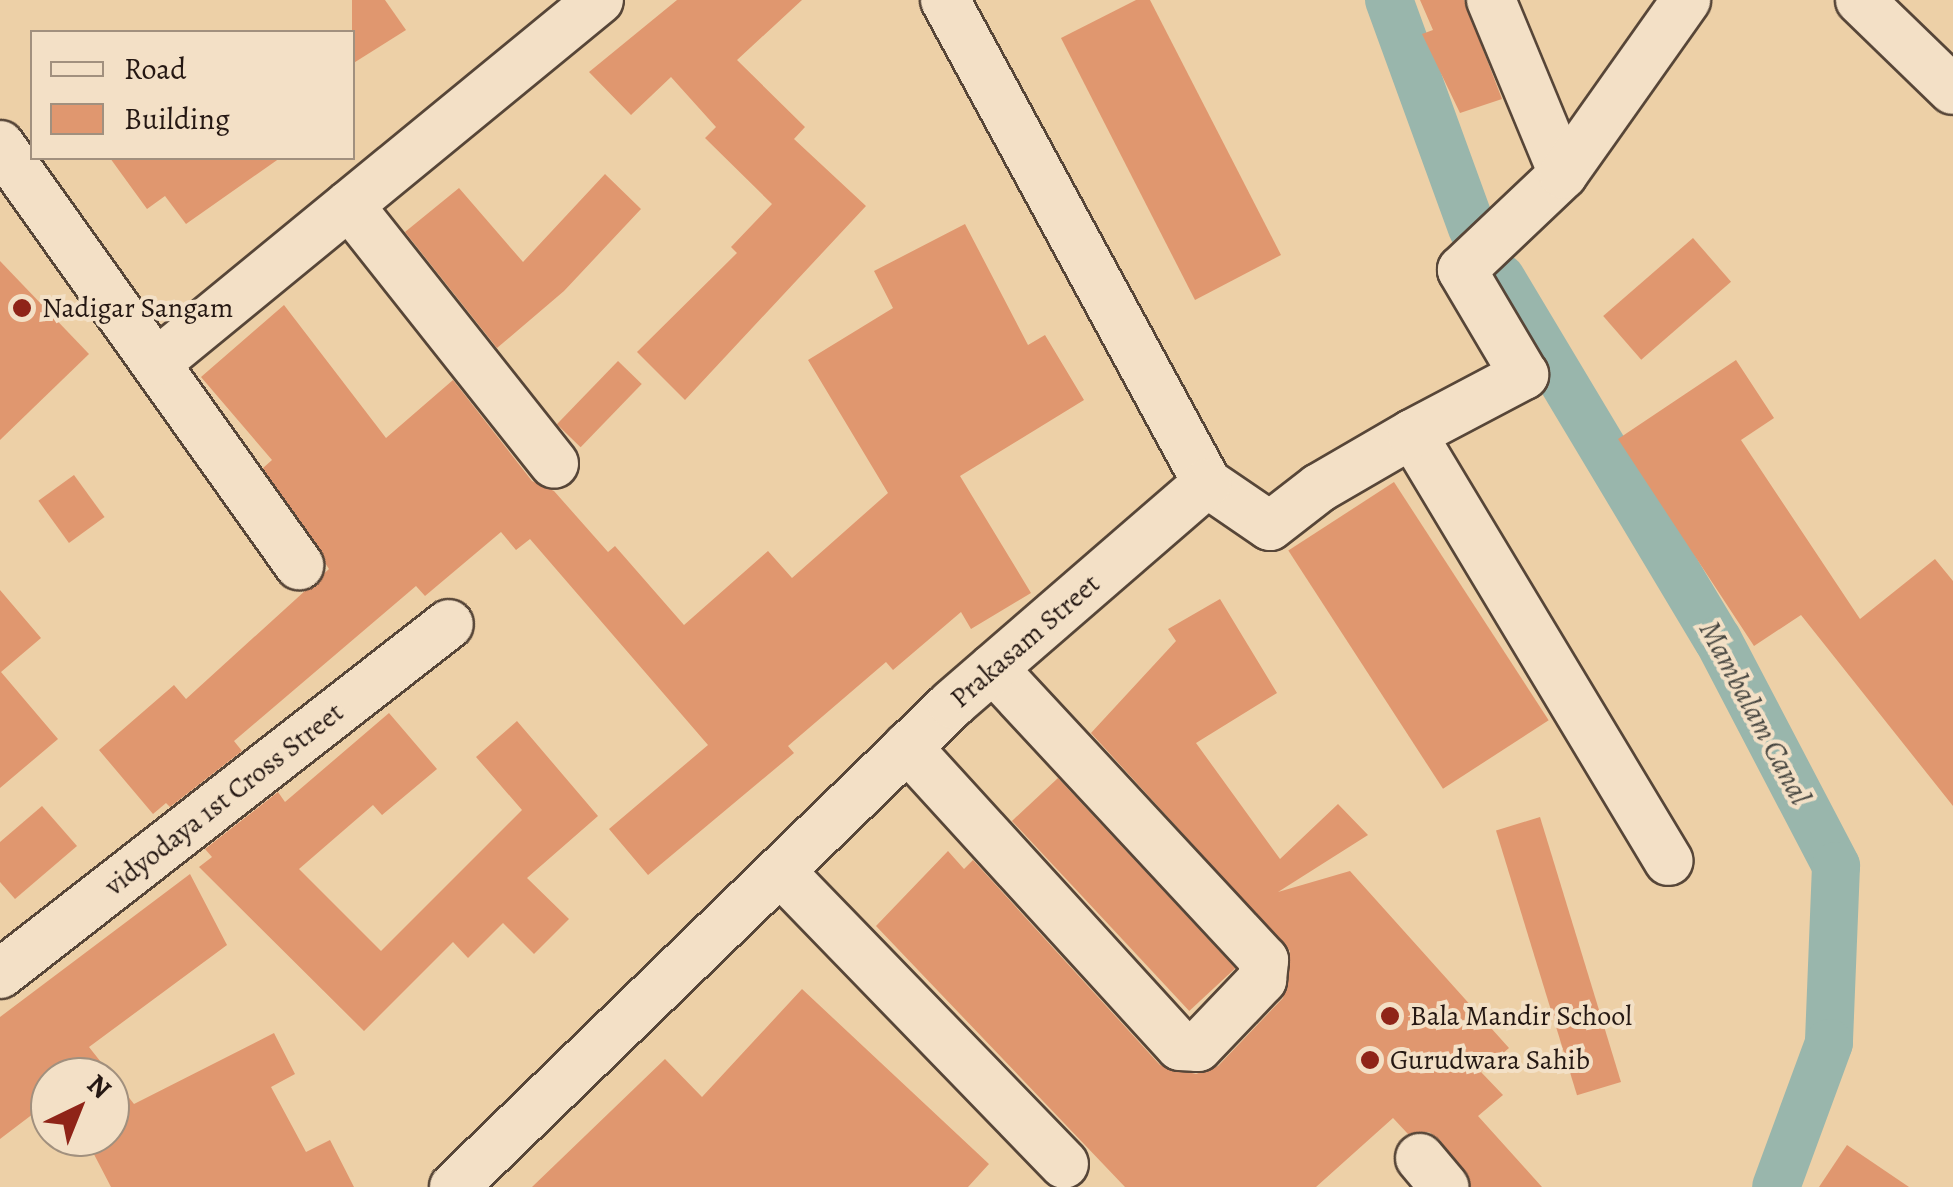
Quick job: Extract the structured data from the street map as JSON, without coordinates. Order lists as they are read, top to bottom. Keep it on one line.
{"streets":{"street":["Prakasam Street","vidyodaya 1st Cross Street"]},"water":["Mambalam Canal"],"places":["Nadigar Sangam","Bala Mandir School","Gurudwara Sahib"],"legend":["Road","Building"],"north":"top right"}
